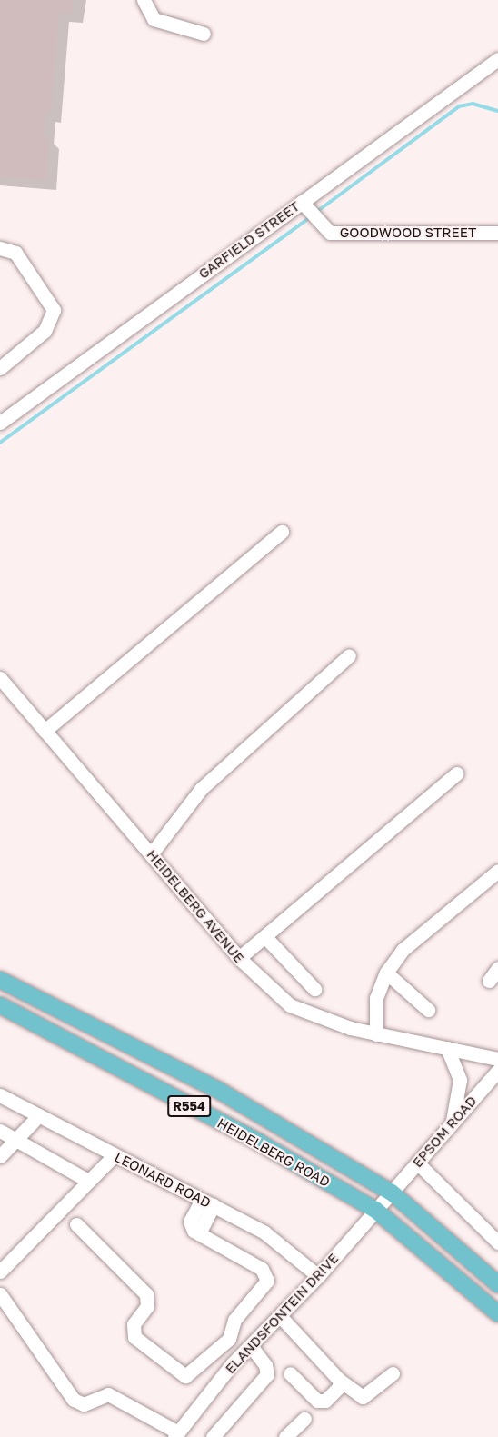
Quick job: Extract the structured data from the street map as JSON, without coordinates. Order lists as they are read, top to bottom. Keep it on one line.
{"streets":{"main road":["R554","HEIDELBERG ROAD"],"street":["GOODWOOD STREET","GARFIELD STREET","HEIDELBERG AVENUE","EPSOM ROAD","LEONARD ROAD","ELANDSFONTEIN DRIVE"]},"crossings":[["GOODWOOD STREET","GARFIELD STREET"],["EPSOM ROAD","HEIDELBERG ROAD"],["EPSOM ROAD","ELANDSFONTEIN DRIVE"],["HEIDELBERG ROAD","ELANDSFONTEIN DRIVE"],["LEONARD ROAD","ELANDSFONTEIN DRIVE"]]}
